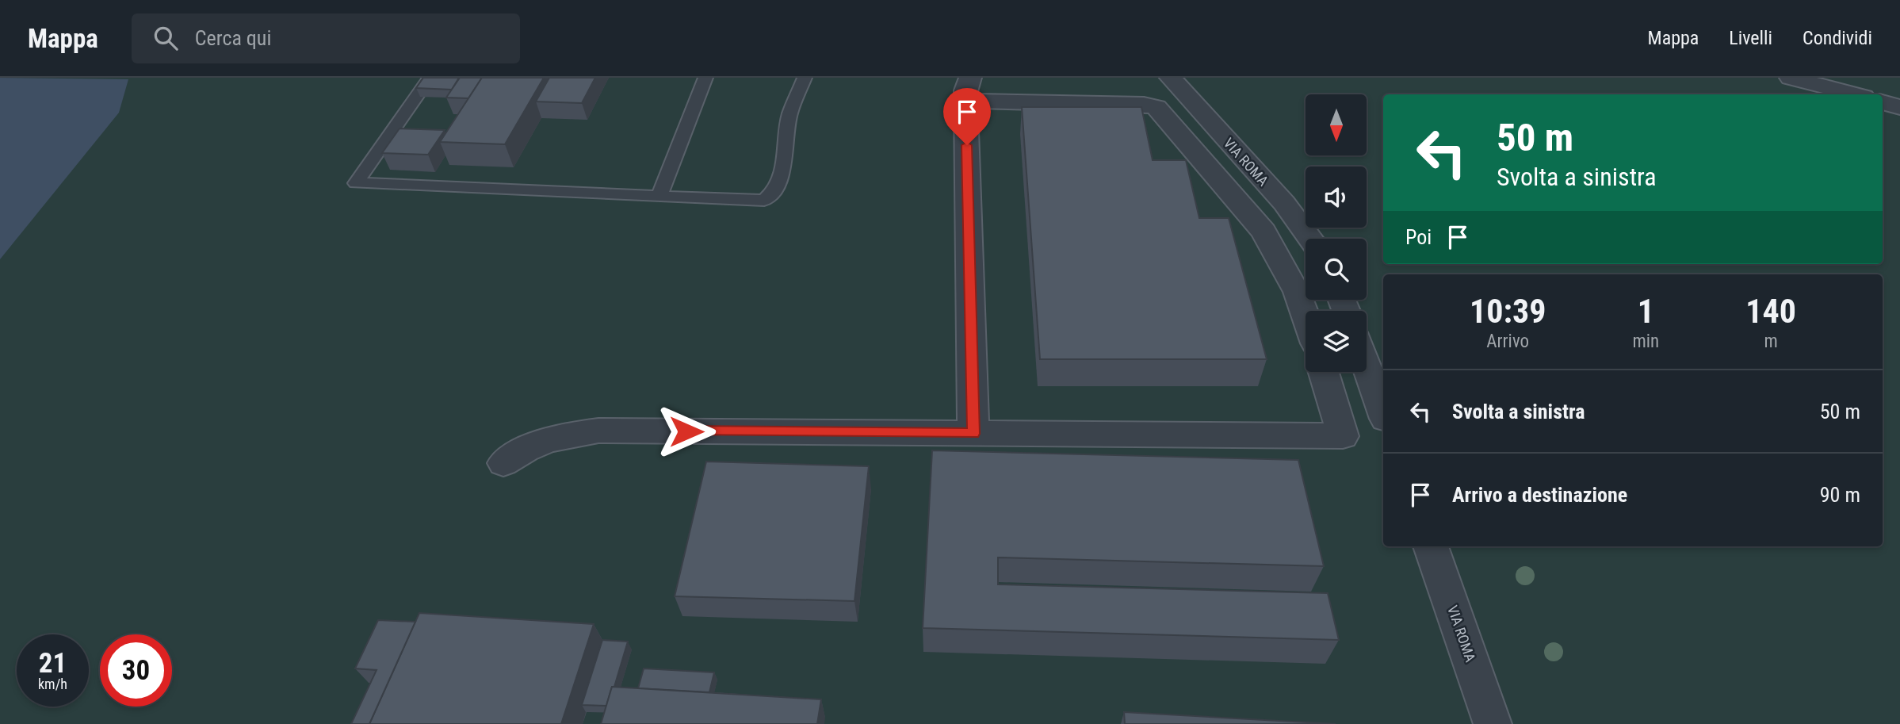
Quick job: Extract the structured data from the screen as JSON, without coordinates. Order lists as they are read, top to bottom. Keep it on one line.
{"streets":{"street":["VIA ROMA"]},"north":"bottom","page":{"header":"Mappa","search":"Cerca qui","nav":["Mappa","Livelli","Condividi"],"turn":["50 m","Svolta a sinistra"],"then":"Poi","eta":["10:39","Arrivo","1","min","140","m"],"list":[{"name":"Svolta a sinistra","value":"50 m"},{"name":"Arrivo a destinazione","value":"90 m"}],"speed":"21 km/h","limit":"30"}}
